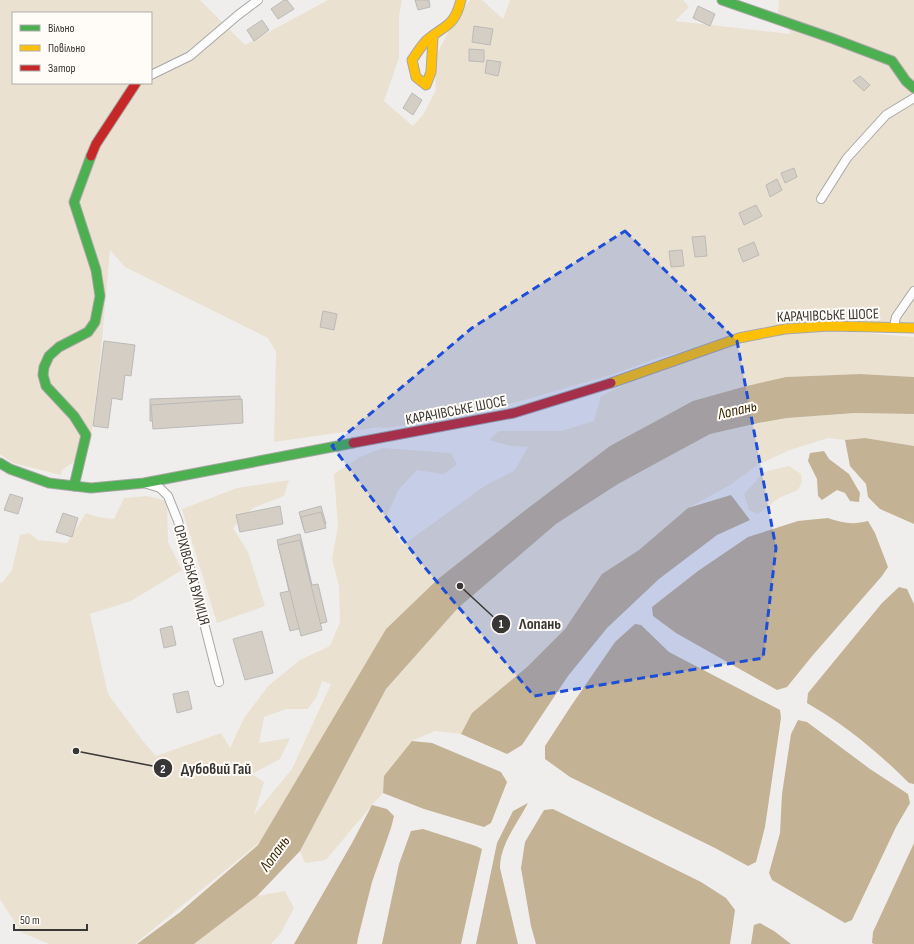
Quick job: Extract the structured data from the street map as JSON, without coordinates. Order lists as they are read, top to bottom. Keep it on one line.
{"streets":{"street":["КАРАЧІВСЬКЕ ШОСЕ","ОРІХІВСЬКА ВУЛИЦЯ"]},"crossings":[["КАРАЧІВСЬКЕ ШОСЕ","ОРІХІВСЬКА ВУЛИЦЯ"]],"water":["Лопань"],"places":["Лопань","Дубовий Гай"],"legend":["Вільно","Повільно","Затор"],"scale_bar":"50 m"}
